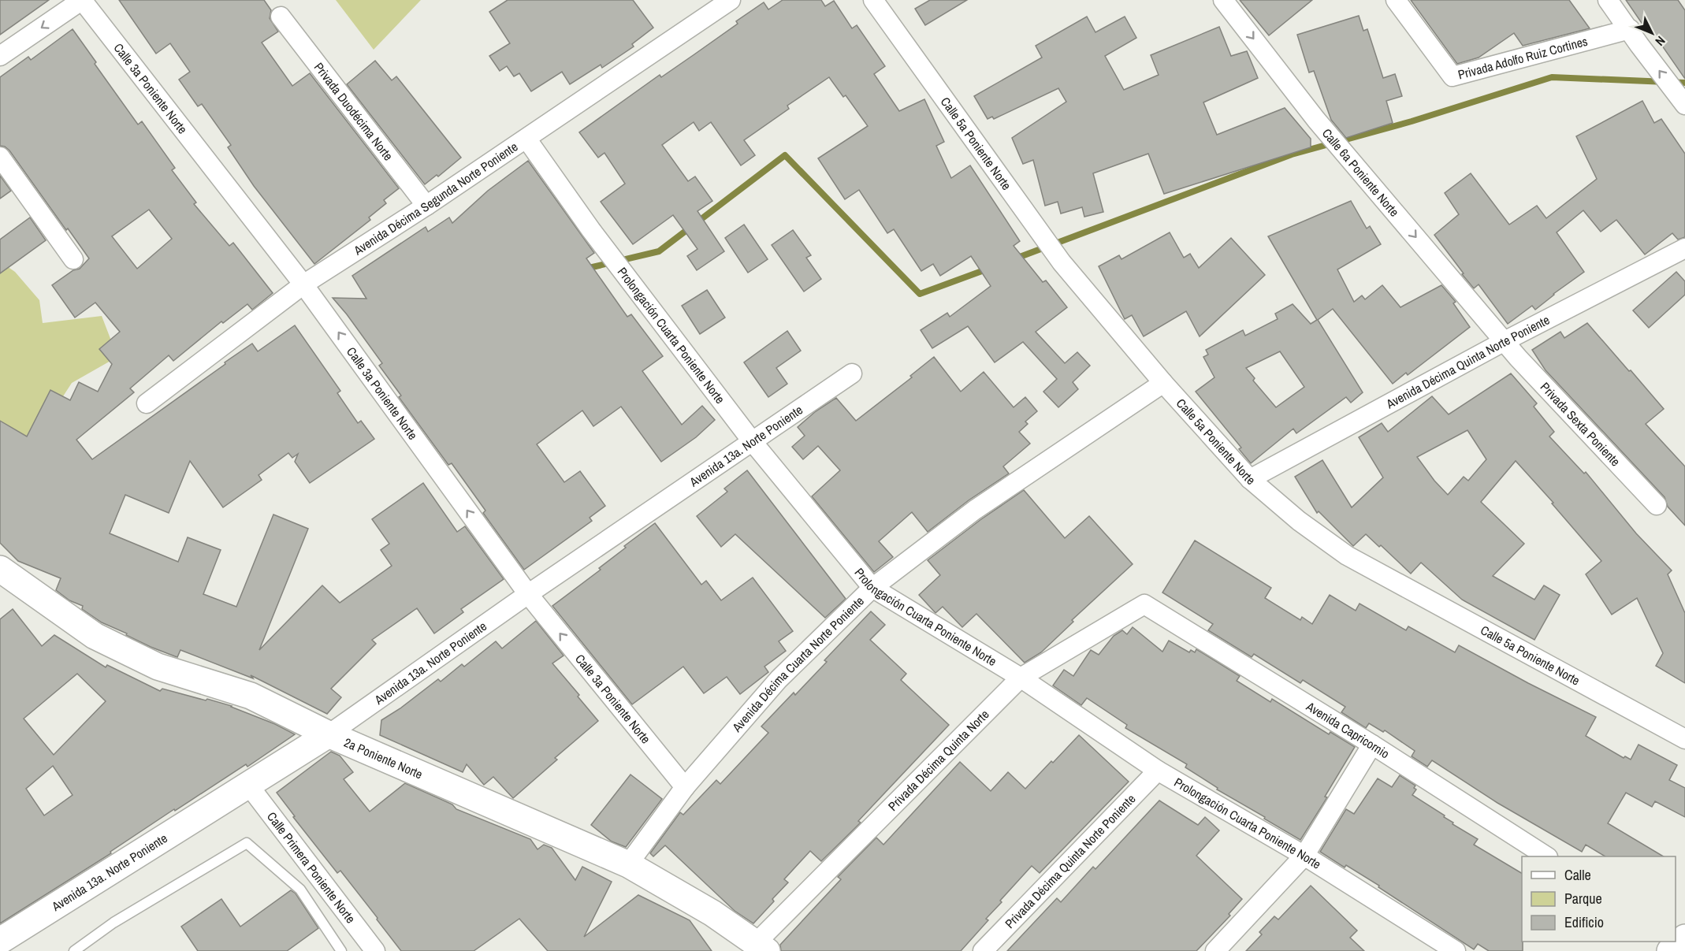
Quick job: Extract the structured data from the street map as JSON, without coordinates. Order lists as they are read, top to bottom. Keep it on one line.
{"streets":{"street":["Privada Adolfo Ruiz Cortines","Calle 3a Poniente Norte","Privada Duodécima Norte","Calle 5a Poniente Norte","Calle 6a Poniente Norte","Avenida Décima Segunda Norte Poniente","Prolongación Cuarta Poniente Norte","Avenida Décima Quinta Norte Poniente","Privada Sexta Poniente","Avenida 13a. Norte Poniente","Avenida Décima Cuarta Norte Poniente","Avenida Capricornio","2a Poniente Norte","Privada Décima Quinta Norte","Privada Décima Quinta Norte Poniente","Calle Primera Poniente Norte"]},"crossings":[["Calle 3a Poniente Norte","Avenida Décima Segunda Norte Poniente"],["Calle 3a Poniente Norte","Avenida 13a. Norte Poniente"],["Calle 3a Poniente Norte","Avenida Décima Cuarta Norte Poniente"],["Privada Duodécima Norte","Avenida Décima Segunda Norte Poniente"],["Calle 5a Poniente Norte","Avenida Décima Quinta Norte Poniente"],["Calle 5a Poniente Norte","Avenida Décima Cuarta Norte Poniente"],["Calle 6a Poniente Norte","Avenida Décima Quinta Norte Poniente"],["Calle 6a Poniente Norte","Privada Sexta Poniente"],["Avenida Décima Segunda Norte Poniente","Prolongación Cuarta Poniente Norte"],["Prolongación Cuarta Poniente Norte","Avenida 13a. Norte Poniente"],["Prolongación Cuarta Poniente Norte","Avenida Décima Cuarta Norte Poniente"],["Prolongación Cuarta Poniente Norte","Privada Décima Quinta Norte"],["Prolongación Cuarta Poniente Norte","Privada Décima Quinta Norte Poniente"],["Avenida Décima Quinta Norte Poniente","Privada Sexta Poniente"],["Avenida 13a. Norte Poniente","2a Poniente Norte"],["Avenida 13a. Norte Poniente","Calle Primera Poniente Norte"],["Avenida Décima Cuarta Norte Poniente","2a Poniente Norte"],["Avenida Capricornio","Privada Décima Quinta Norte"],["2a Poniente Norte","Privada Décima Quinta Norte"]],"one_way":["Calle 3a Poniente Norte","Calle 6a Poniente Norte"],"legend":["Calle","Parque","Edificio"],"north":"bottom right"}
